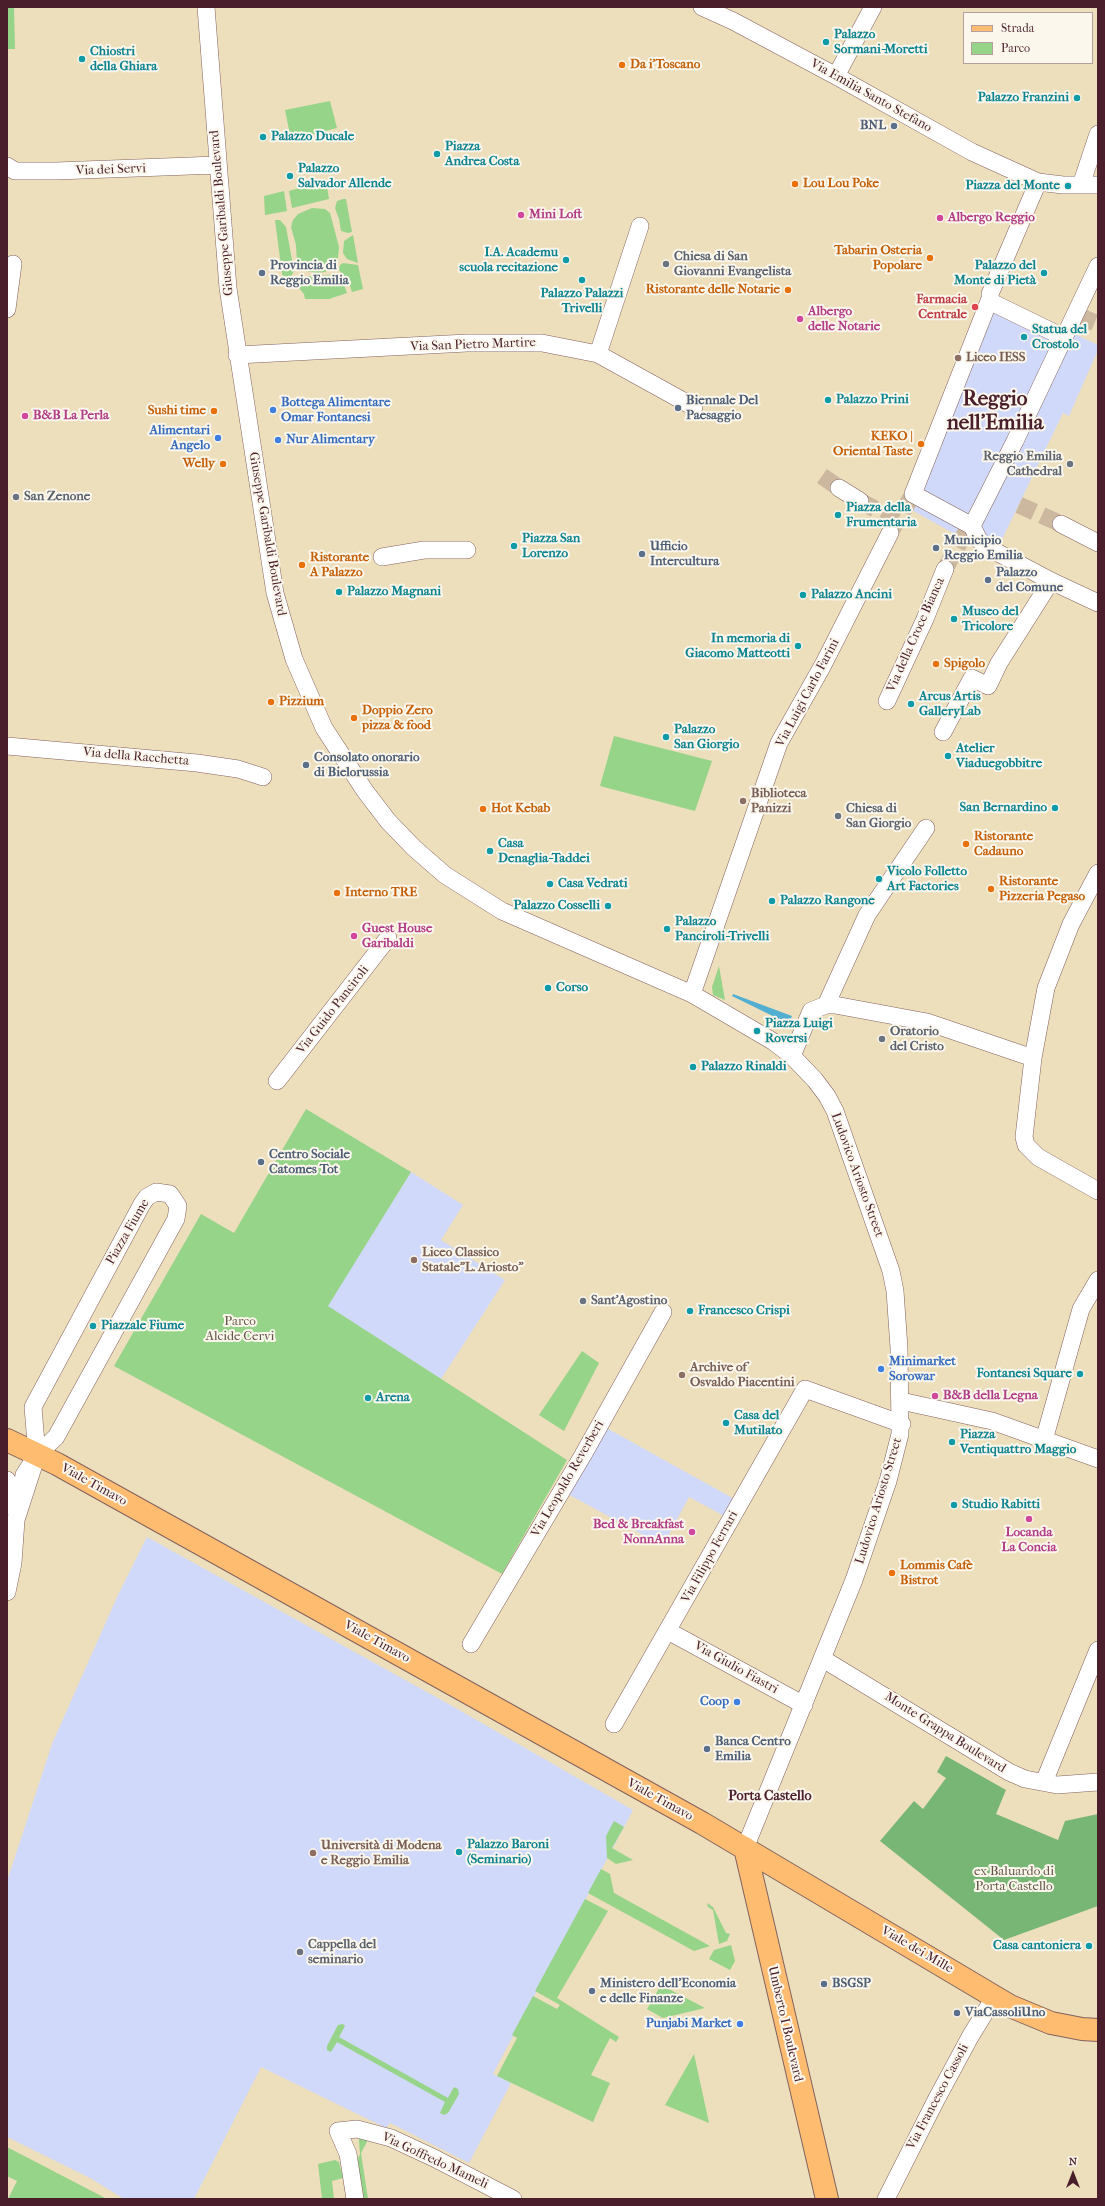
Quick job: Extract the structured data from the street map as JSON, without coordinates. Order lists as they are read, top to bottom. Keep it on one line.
{"streets":{"main road":["Viale Timavo","Viale dei Mille","Umberto I Boulevard"],"street":["Via Emilia Santo Stefano","Via dei Servi","Giuseppe Garibaldi Boulevard","Via San Pietro Martire","Via della Croce Bianca","Via Luigi Carlo Farini","Via della Racchetta","Via Guido Panciroli","Ludovico Ariosto Street","Piazza Fiume","Via Leopoldo Reverberi","Via Filippo Ferrari","Via Giulio Fiastri","Monte Grappa Boulevard","Via Francesco Cassoli","Via Goffredo Mameli"]},"crossings":[["Via dei Servi","Giuseppe Garibaldi Boulevard"],["Giuseppe Garibaldi Boulevard","Via San Pietro Martire"],["Giuseppe Garibaldi Boulevard","Via Luigi Carlo Farini"],["Giuseppe Garibaldi Boulevard","Ludovico Ariosto Street"],["Via Luigi Carlo Farini","Ludovico Ariosto Street"],["Ludovico Ariosto Street","Viale Timavo"],["Ludovico Ariosto Street","Via Filippo Ferrari"],["Ludovico Ariosto Street","Via Giulio Fiastri"],["Ludovico Ariosto Street","Monte Grappa Boulevard"],["Ludovico Ariosto Street","Viale dei Mille"],["Ludovico Ariosto Street","Umberto I Boulevard"],["Piazza Fiume","Viale Timavo"],["Viale Timavo","Viale dei Mille"],["Viale Timavo","Umberto I Boulevard"],["Via Filippo Ferrari","Via Giulio Fiastri"],["Viale dei Mille","Umberto I Boulevard"],["Viale dei Mille","Via Francesco Cassoli"]],"districts":["Reggio nell'Emilia","Porta Castello"],"parks":["Parco Alcide Cervi","ex Baluardo di Porta Castello"],"places":["Palazzo Sormani-Moretti","Chiostri della Ghiara","Da i'Toscano","Palazzo Franzini","BNL","Palazzo Ducale","Piazza Andrea Costa","Palazzo Salvador Allende","Lou Lou Poke","Piazza del Monte","Mini Loft","Albergo Reggio","Tabarin Osteria Popolare","I.A. Academu scuola recitazione","Chiesa di San Giovanni Evangelista","Provincia di Reggio Emilia","Palazzo del Monte di Pietà","Palazzo Palazzi Trivelli","Ristorante delle Notarie","Farmacia Centrale","Albergo delle Notarie","Statua del Crostolo","Liceo IESS","Palazzo Prini","Biennale Del Paesaggio","Bottega Alimentare Omar Fontanesi","Sushi time","B&B La Perla","Alimentari Angelo","Nur Alimentary","KEKO | Oriental Taste","Welly","Reggio Emilia Cathedral","San Zenone","Piazza della Frumentaria","Piazza San Lorenzo","Municipio Reggio Emilia","Ufficio Intercultura","Ristorante A Palazzo","Palazzo del Comune","Palazzo Magnani","Palazzo Ancini","Museo del Tricolore","In memoria di Giacomo Matteotti","Spigolo","Pizzium","Arcus Artis GalleryLab","Doppio Zero pizza & food","Palazzo San Giorgio","Atelier Viaduegobbitre","Consolato onorario di Bielorussia","Biblioteca Panizzi","San Bernardino","Hot Kebab","Chiesa di San Giorgio","Ristorante Cadauno","Casa Denaglia-Taddei","Vicolo Folletto Art Factories","Casa Vedrati","Ristorante Pizzeria Pegaso","Interno TRE","Palazzo Rangone","Palazzo Cosselli","Palazzo Panciroli-Trivelli","Guest House Garibaldi","Corso","Piazza Luigi Roversi","Oratorio del Cristo","Palazzo Rinaldi","Centro Sociale Catomes Tot","Liceo Classico Statale\"L. Ariosto\"","Sant'Agostino","Francesco Crispi","Piazzale Fiume","Minimarket Sorowar","Fontanesi Square","Archive of Osvaldo Piacentini","B&B della Legna","Arena","Casa del Mutilato","Piazza Ventiquattro Maggio","Studio Rabitti","Locanda La Concia","Bed & Breakfast NonnAnna","Lommis Cafè Bistrot","Coop","Banca Centro Emilia","Palazzo Baroni (Seminario)","Università di Modena e Reggio Emilia","Casa cantoniera","Cappella del seminario","BSGSP","Ministero dell'Economia e delle Finanze","ViaCassoliUno","Punjabi Market"],"legend":["Strada","Parco"],"north":"top"}
